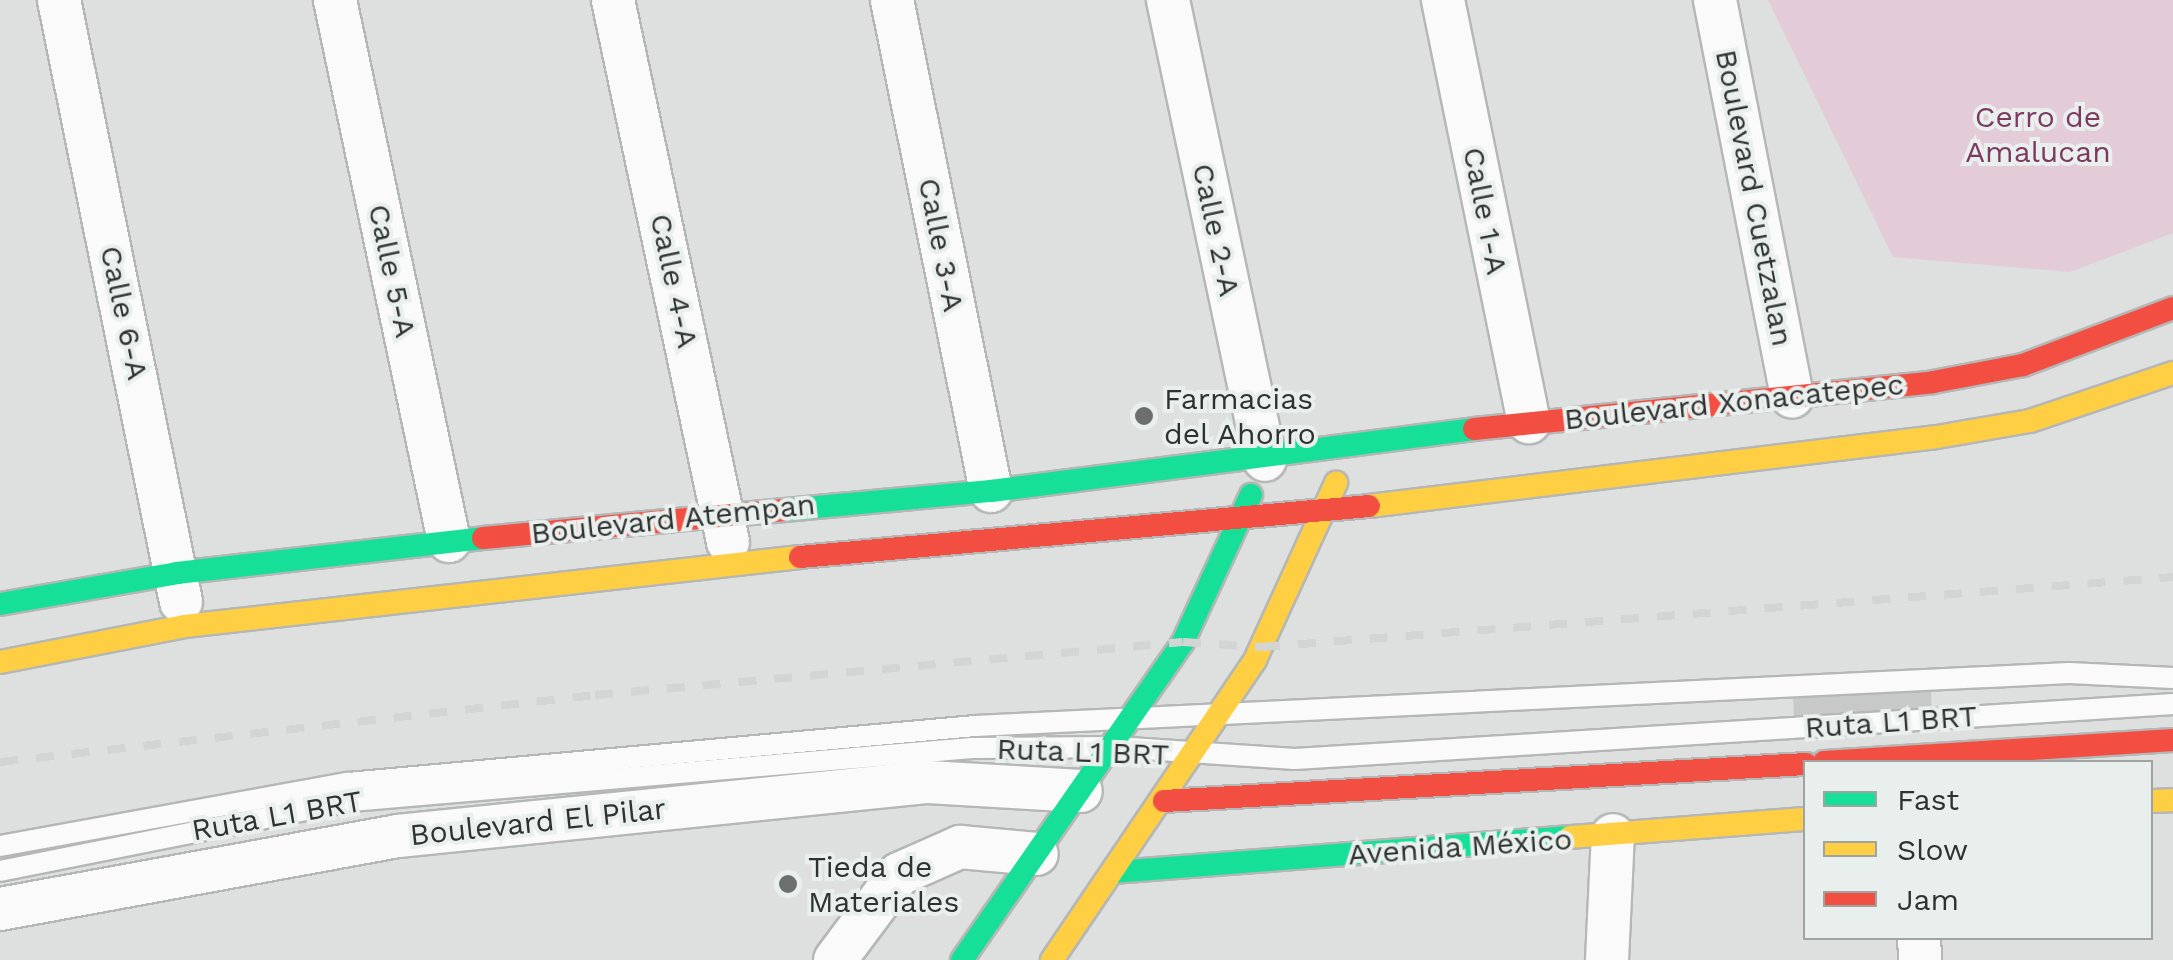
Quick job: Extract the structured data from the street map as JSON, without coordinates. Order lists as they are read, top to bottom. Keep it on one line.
{"streets":{"street":["Boulevard Cuetzalan","Calle 1-A","Calle 2-A","Calle 3-A","Calle 5-A","Calle 4-A","Calle 6-A","Boulevard Xonacatepec","Boulevard Atempan","Boulevard El Pilar","Avenida México"],"lane":["Ruta L1 BRT"]},"crossings":[["Boulevard Cuetzalan","Boulevard Xonacatepec"],["Calle 1-A","Boulevard Xonacatepec"],["Calle 2-A","Boulevard Atempan"],["Calle 3-A","Boulevard Atempan"],["Calle 5-A","Boulevard Atempan"],["Calle 4-A","Boulevard Atempan"],["Calle 6-A","Boulevard Atempan"],["Boulevard Xonacatepec","Boulevard Atempan"]],"parks":["Cerro de Amalucan"],"places":["Farmacias del Ahorro","Tieda de Materiales"],"legend":["Fast","Slow","Jam"]}
